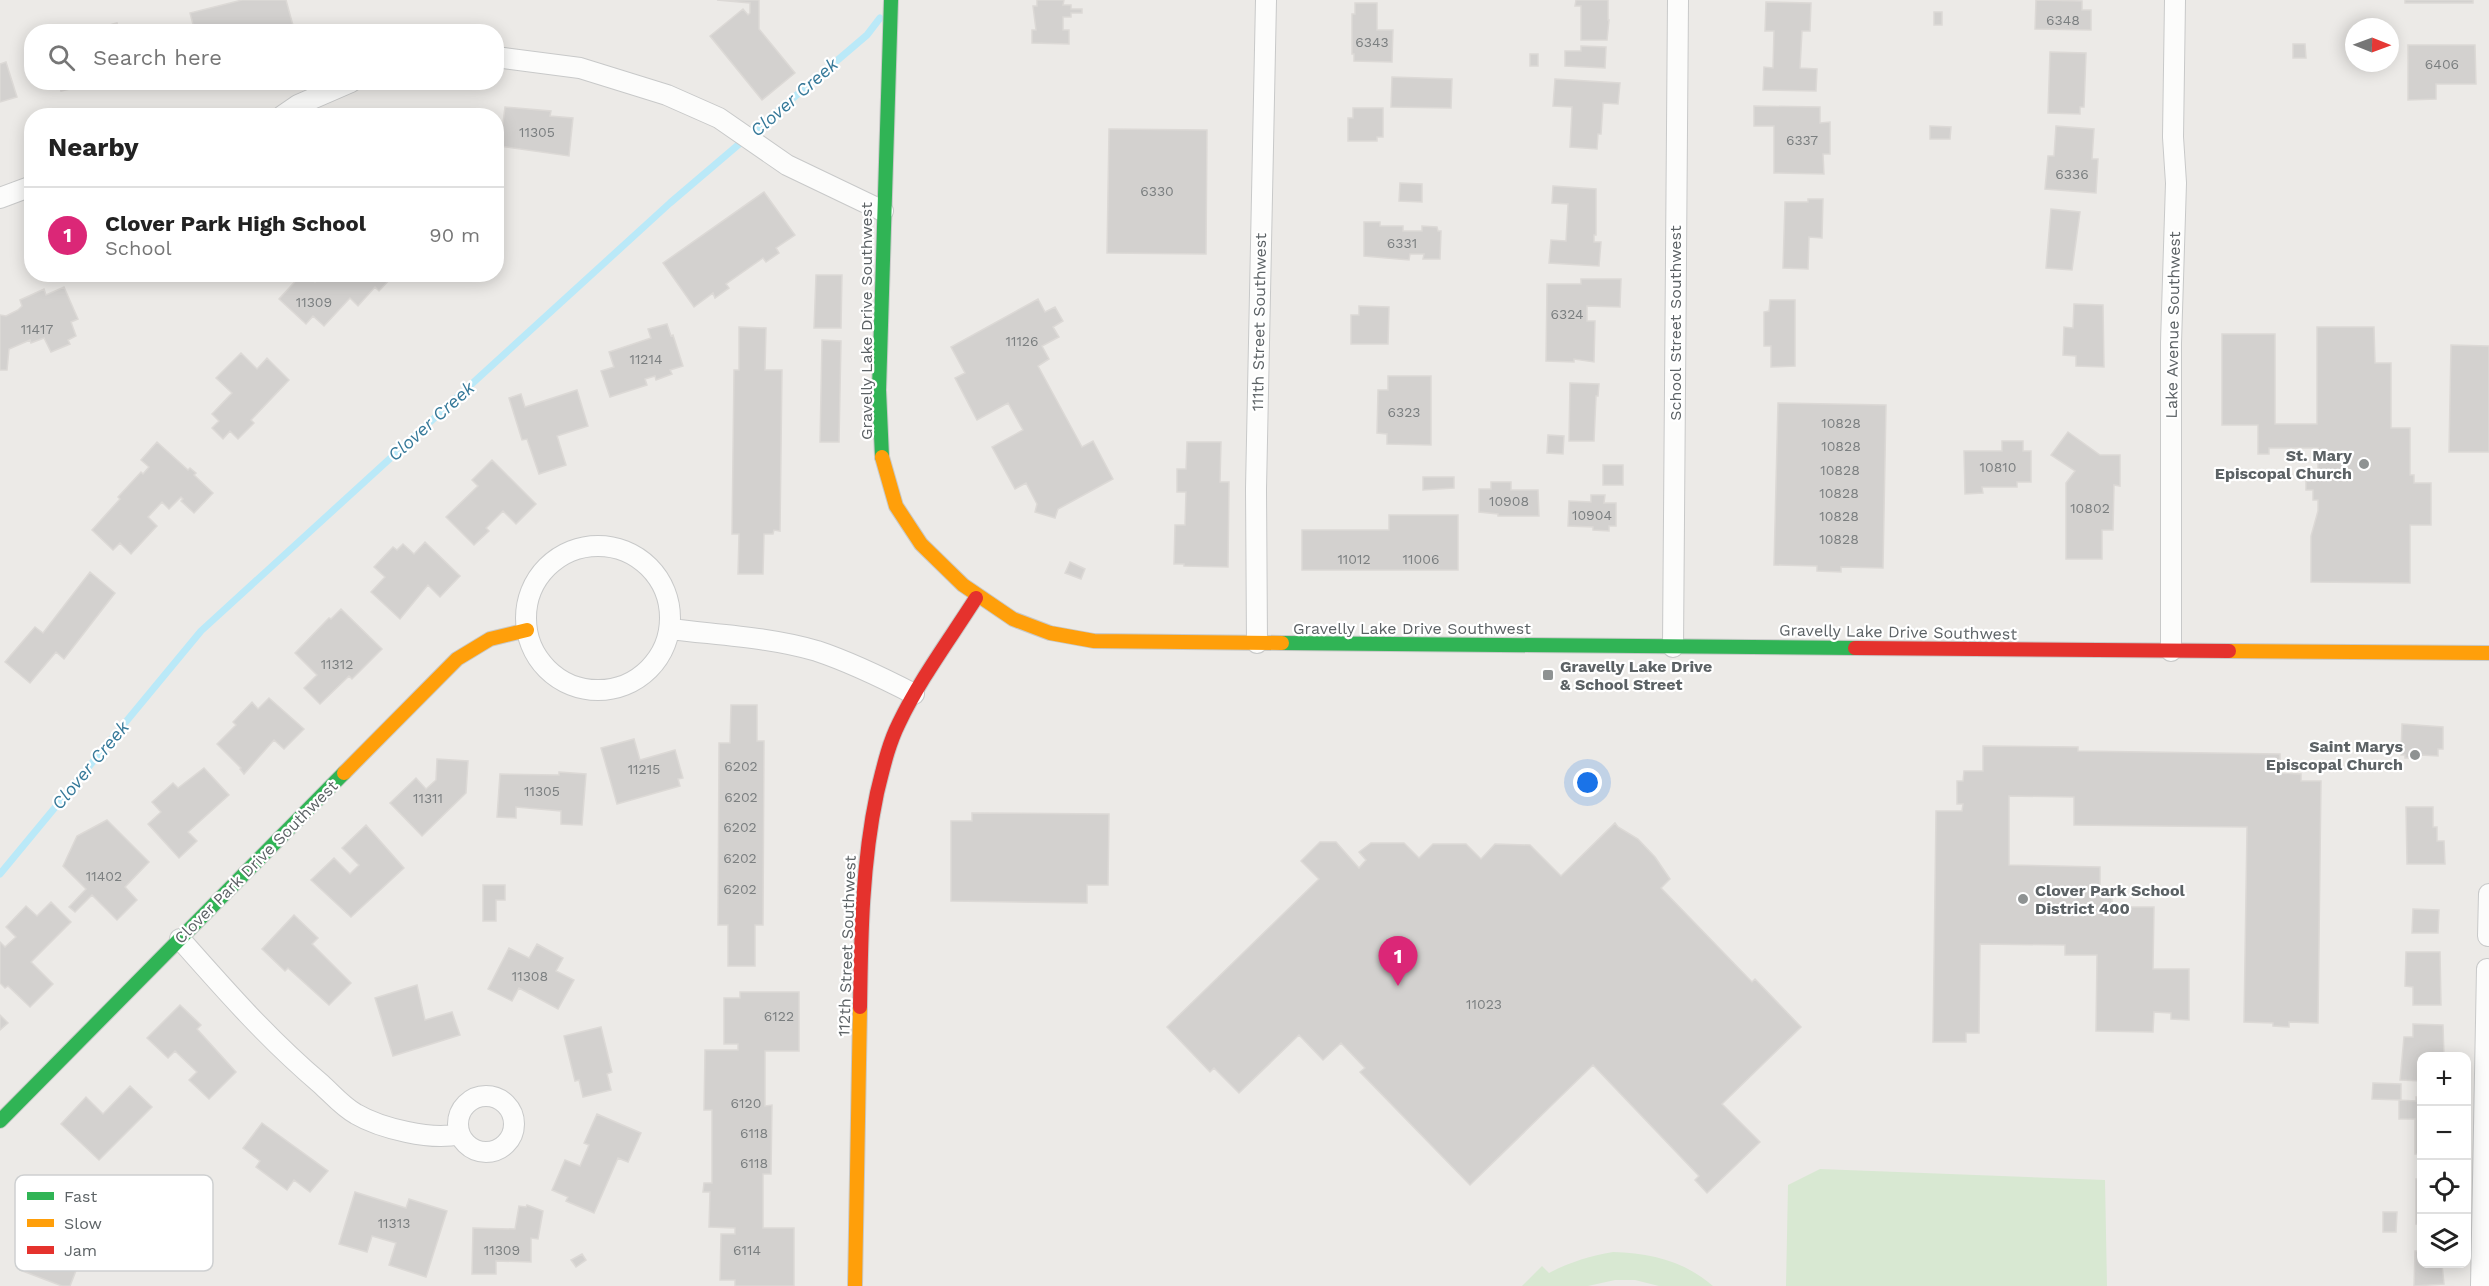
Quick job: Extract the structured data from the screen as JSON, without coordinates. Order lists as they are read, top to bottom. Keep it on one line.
{"streets":{"main road":["Gravelly Lake Drive Southwest","Clover Park Drive Southwest","112th Street Southwest"],"street":["111th Street Southwest","School Street Southwest","Lake Avenue Southwest"]},"crossings":[["Gravelly Lake Drive Southwest","111th Street Southwest"],["Gravelly Lake Drive Southwest","School Street Southwest"],["Gravelly Lake Drive Southwest","Lake Avenue Southwest"],["Gravelly Lake Drive Southwest","112th Street Southwest"]],"water":["Clover Creek"],"places":{"other":["St. Mary Episcopal Church","Saint Marys Episcopal Church","Clover Park School District 400"],"transit":["Gravelly Lake Drive & School Street"]},"house_numbers":["6348","6343","6406","11305","6337","6336","6330","6331","11309","6324","11417","11126","11214","6323","10828","10828","10810","10828","10828","10908","10802","10904","10828","10828","11012","11006","11312","6202","11215","11305","6202","11311","6202","6202","11402","6202","11308","11023","6122","6120","6118","6118","11313","11309","6114"],"legend":["Fast","Slow","Jam"],"north":"right","page":{"search":"Search here","heading":"Nearby","list":[{"mark":"1","name":"Clover Park High School","note":"School","value":"90 m"}],"pins":"1","map_buttons":["+","−"]}}
